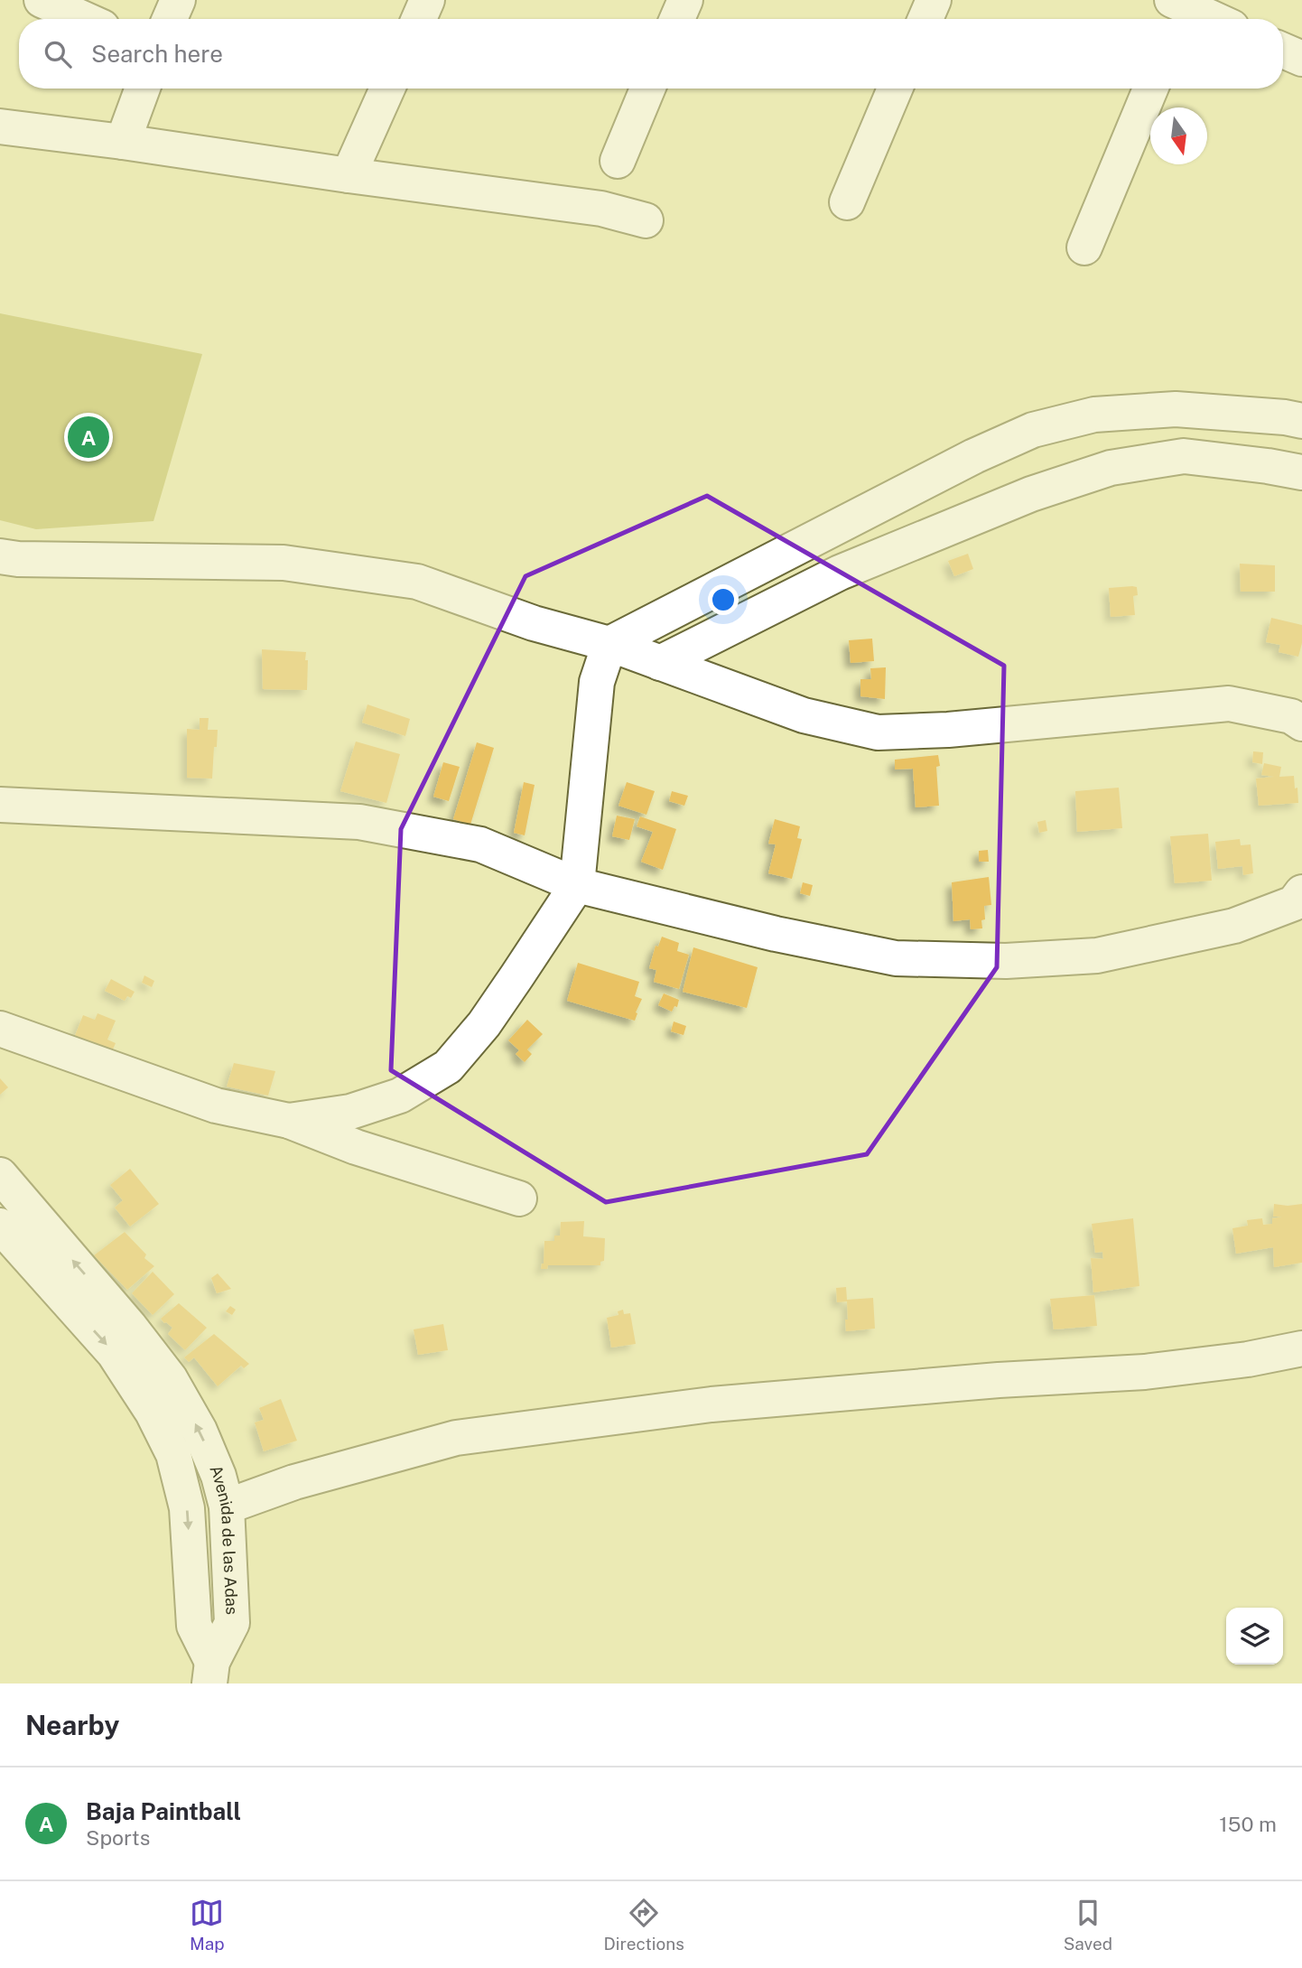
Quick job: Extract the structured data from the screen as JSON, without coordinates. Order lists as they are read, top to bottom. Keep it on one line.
{"streets":{"street":["Avenida de las Adas"]},"north":"bottom","page":{"search":"Search here","pins":"A","heading":"Nearby","list":[{"mark":"A","name":"Baja Paintball","note":"Sports","value":"150 m"}],"nav":["Map","Directions","Saved"]}}
